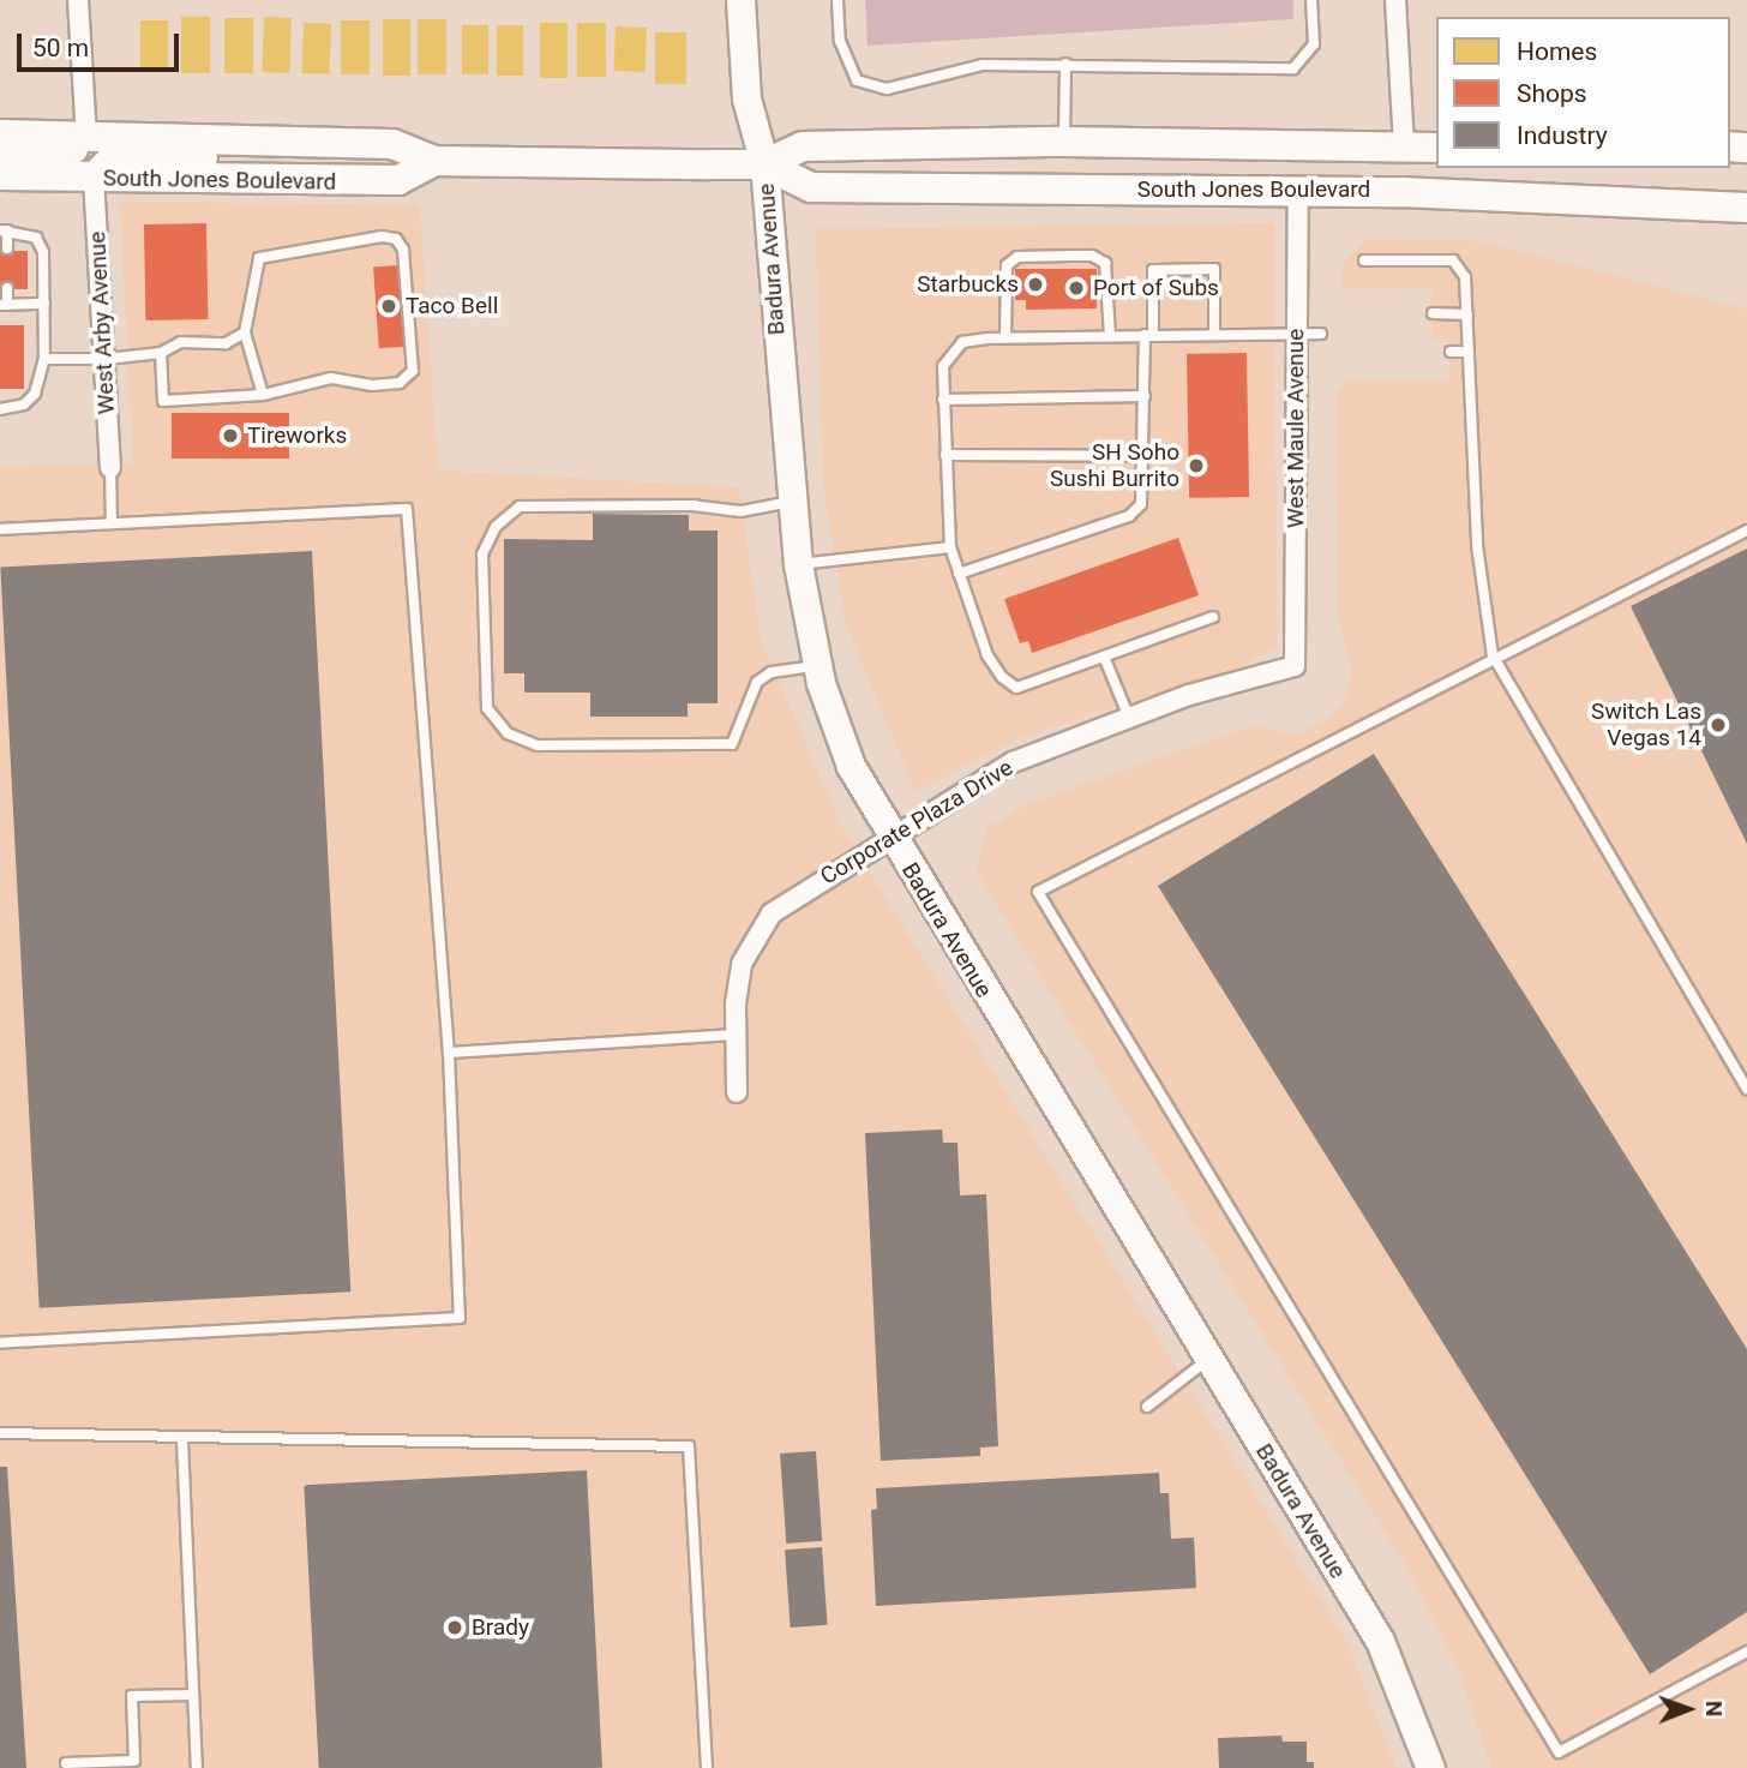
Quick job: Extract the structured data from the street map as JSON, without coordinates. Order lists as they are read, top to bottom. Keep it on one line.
{"streets":{"main road":["South Jones Boulevard","Badura Avenue"],"street":["West Arby Avenue","West Maule Avenue","Corporate Plaza Drive"]},"crossings":[["South Jones Boulevard","Badura Avenue"],["South Jones Boulevard","West Arby Avenue"],["South Jones Boulevard","West Maule Avenue"],["Badura Avenue","Corporate Plaza Drive"],["West Maule Avenue","Corporate Plaza Drive"]],"places":["Starbucks","Port of Subs","Taco Bell","Tireworks","SH Soho Sushi Burrito","Switch Las Vegas 14","Brady"],"legend":["Homes","Shops","Industry"],"scale_bar":"50 m","north":"right"}
